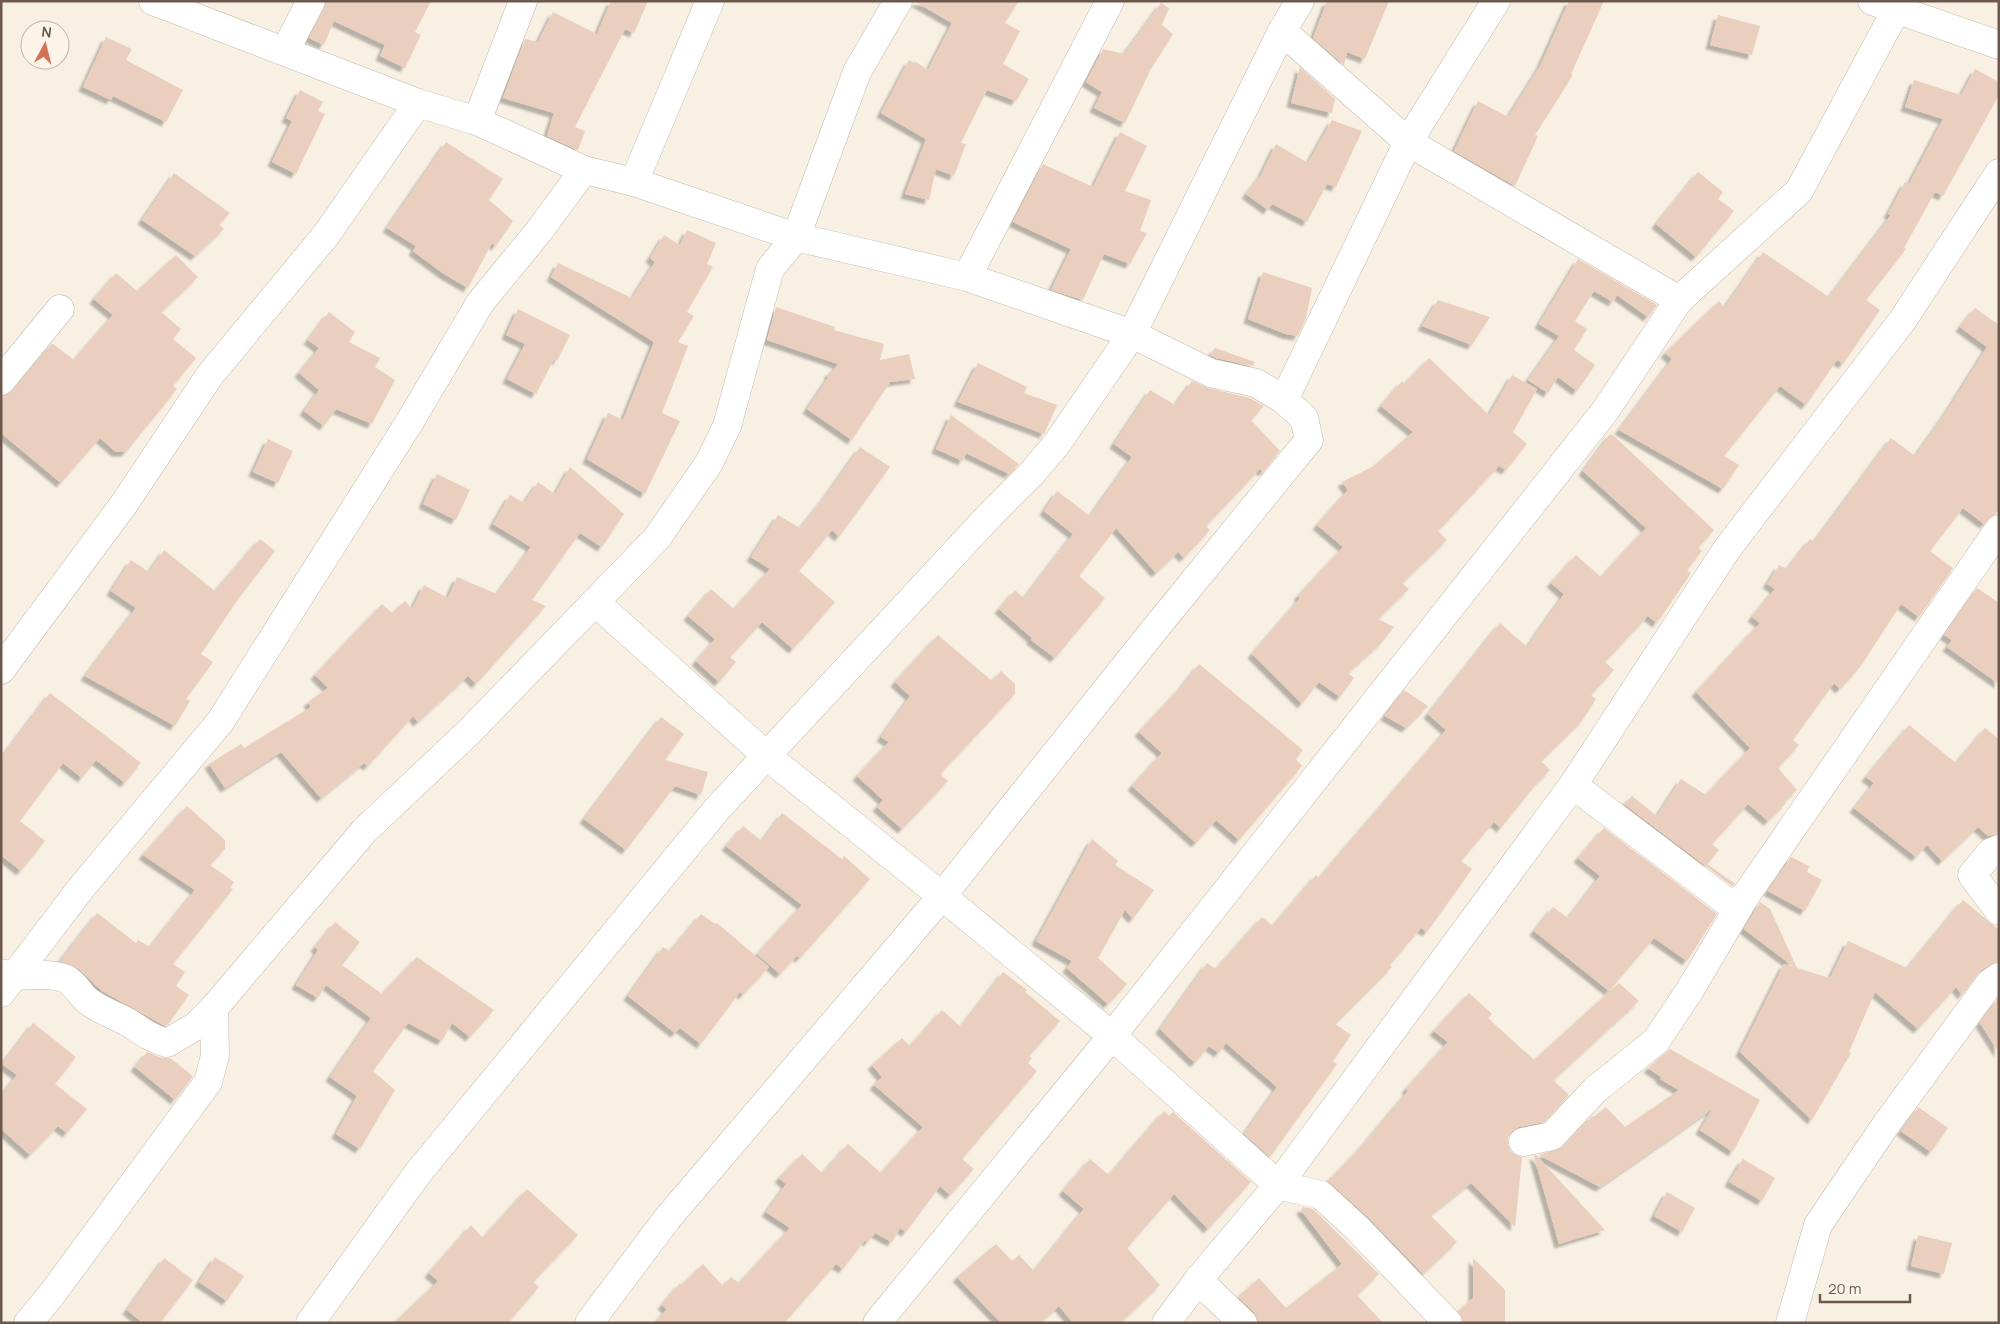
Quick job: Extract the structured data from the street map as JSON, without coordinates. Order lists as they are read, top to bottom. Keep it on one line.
{"scale_bar":"20 m","north":"top"}
